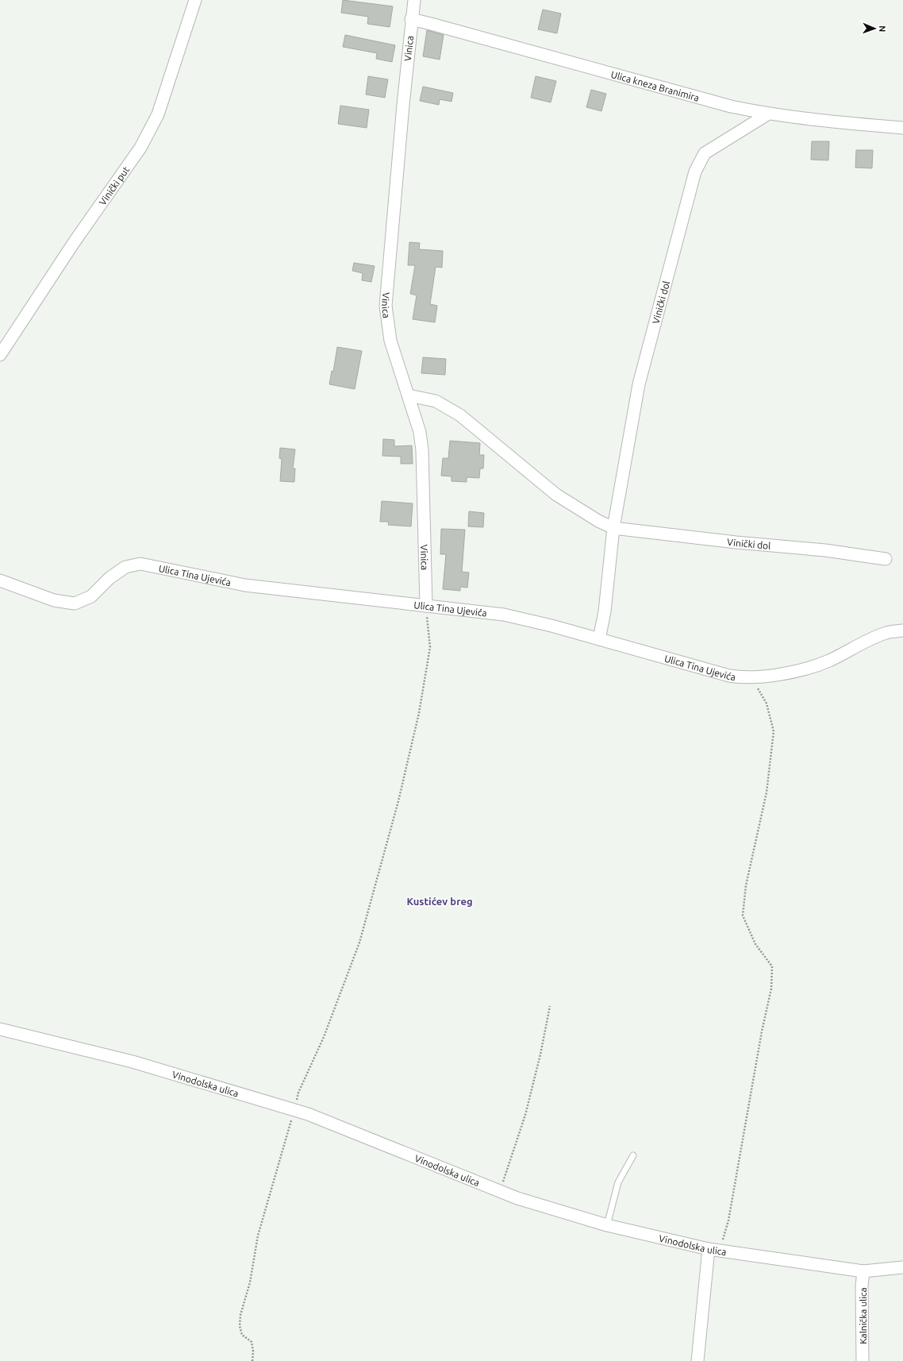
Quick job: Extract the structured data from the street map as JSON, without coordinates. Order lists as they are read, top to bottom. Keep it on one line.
{"streets":{"street":["Vinica","Ulica kneza Branimira","Vinički put","Vinički dol","Ulica Tina Ujevića","Vinodolska ulica","Kalnička ulica"]},"crossings":[["Vinica","Ulica kneza Branimira"],["Vinica","Vinički dol"],["Vinica","Ulica Tina Ujevića"],["Ulica kneza Branimira","Vinički dol"],["Vinički dol","Ulica Tina Ujevića"],["Vinodolska ulica","Kalnička ulica"]],"districts":["Kustićev breg"],"north":"right"}
